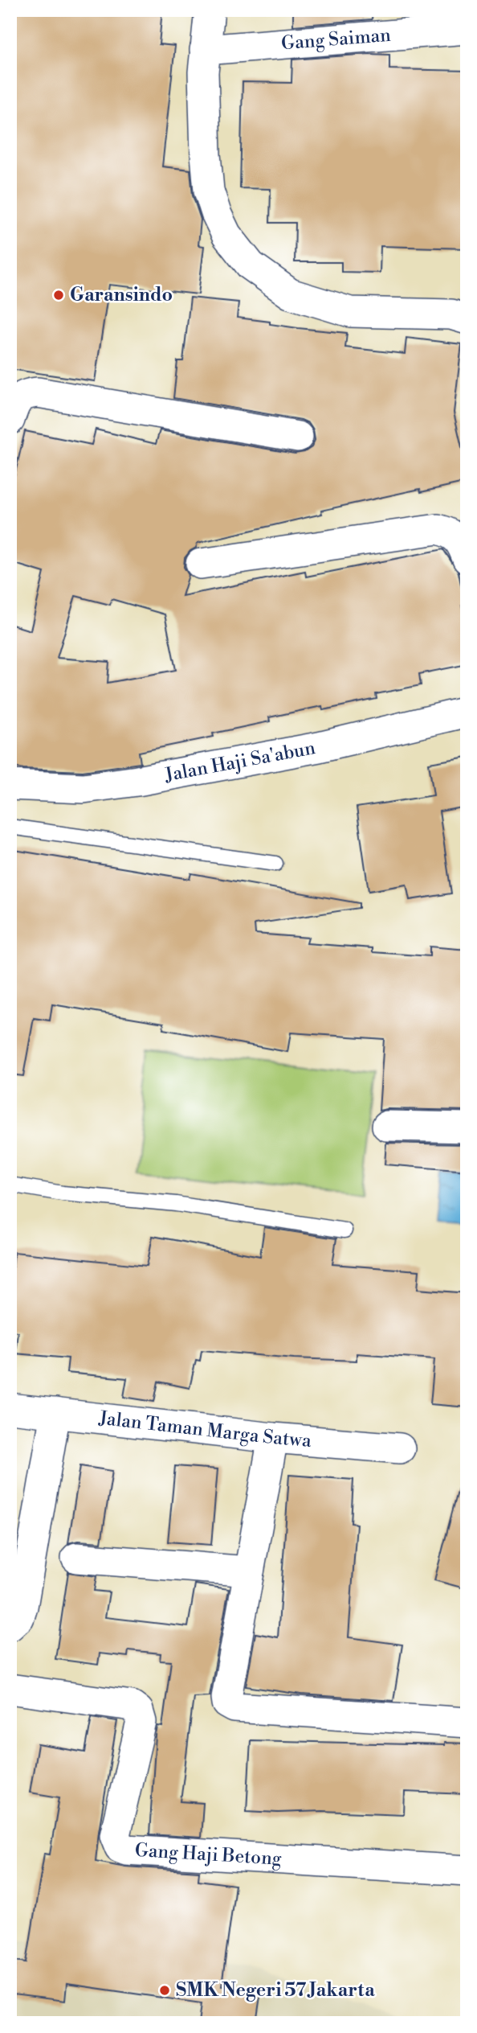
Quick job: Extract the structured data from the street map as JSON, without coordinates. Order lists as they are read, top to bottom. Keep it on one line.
{"streets":{"street":["Gang Saiman","Jalan Haji Sa'abun","Jalan Taman Marga Satwa","Gang Haji Betong"]},"places":["Garansindo","SMK Negeri 57 Jakarta"]}
